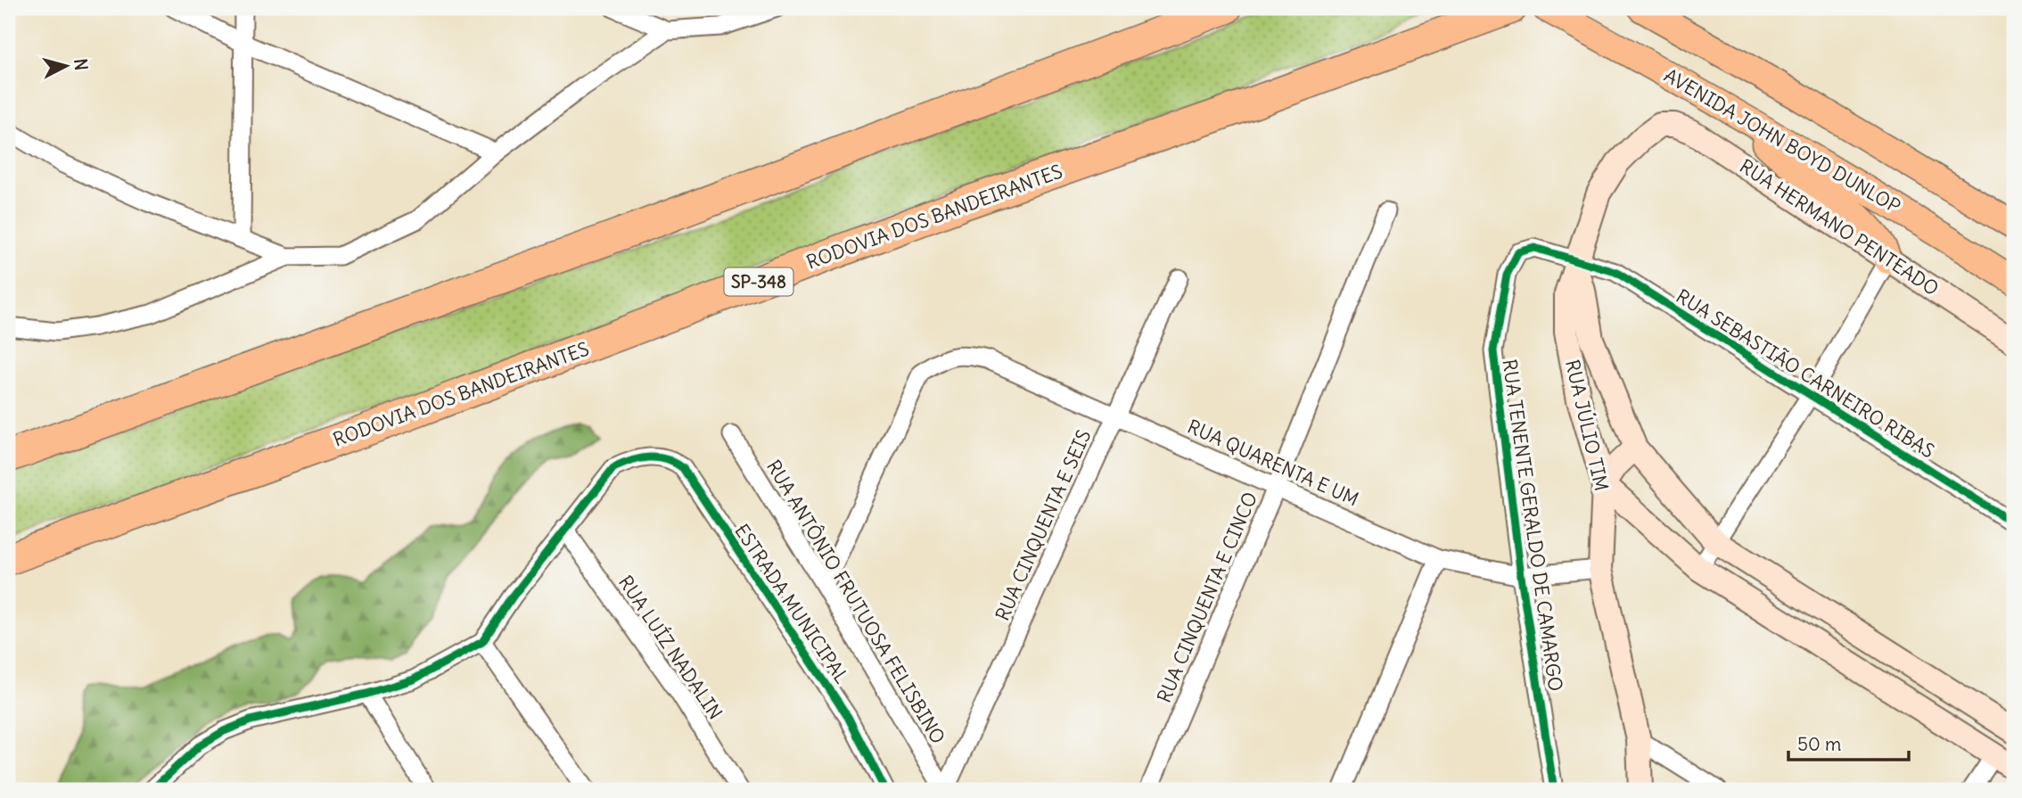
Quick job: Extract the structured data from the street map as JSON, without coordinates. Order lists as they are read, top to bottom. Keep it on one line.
{"streets":{"highway":["RODOVIA DOS BANDEIRANTES","SP-348"],"main road":["AVENIDA JOHN BOYD DUNLOP","RUA HERMANO PENTEADO","RUA JÚLIO TIM"],"street":["RUA SEBASTIÃO CARNEIRO RIBAS","RUA QUARENTA E UM","RUA CINQUENTA E SEIS","RUA TENENTE GERALDO DE CAMARGO","RUA CINQUENTA E CINCO","RUA ANTÔNIO FRUTUOSA FELISBINO","ESTRADA MUNICIPAL","RUA LUÍZ NADALIN"]},"crossings":[["RUA HERMANO PENTEADO","RUA JÚLIO TIM"],["RUA SEBASTIÃO CARNEIRO RIBAS","RUA JÚLIO TIM"],["RUA SEBASTIÃO CARNEIRO RIBAS","RUA TENENTE GERALDO DE CAMARGO"],["RUA JÚLIO TIM","RUA QUARENTA E UM"],["RUA JÚLIO TIM","RUA TENENTE GERALDO DE CAMARGO"],["RUA QUARENTA E UM","RUA CINQUENTA E SEIS"],["RUA QUARENTA E UM","RUA TENENTE GERALDO DE CAMARGO"],["RUA QUARENTA E UM","RUA CINQUENTA E CINCO"],["RUA QUARENTA E UM","RUA ANTÔNIO FRUTUOSA FELISBINO"],["RUA CINQUENTA E SEIS","RUA ANTÔNIO FRUTUOSA FELISBINO"],["ESTRADA MUNICIPAL","RUA LUÍZ NADALIN"]],"scale_bar":"50 m","north":"right"}
